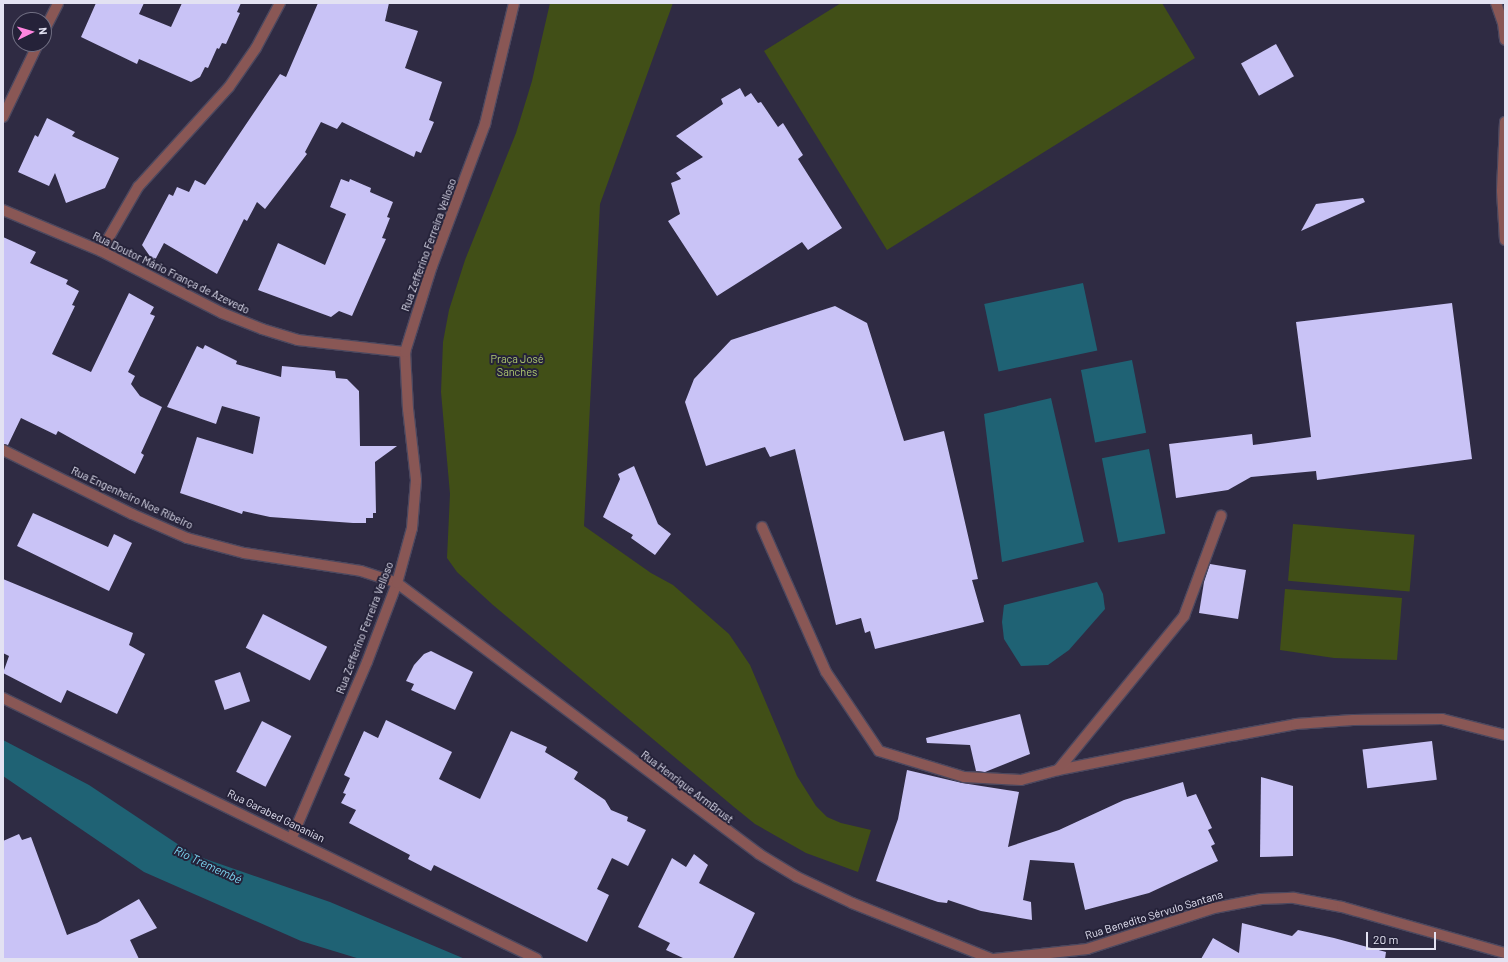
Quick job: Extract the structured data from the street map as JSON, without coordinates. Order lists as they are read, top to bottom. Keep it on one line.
{"streets":{"street":["Rua Zefferino Ferreira Velloso","Rua Doutor Mário França de Azevedo","Rua Engenheiro Noe Ribeiro","Rua Henrique ArmBrust","Rua Garabed Gananian","Rua Benedito Sérvulo Santana"]},"crossings":[["Rua Zefferino Ferreira Velloso","Rua Doutor Mário França de Azevedo"],["Rua Zefferino Ferreira Velloso","Rua Engenheiro Noe Ribeiro"],["Rua Zefferino Ferreira Velloso","Rua Henrique ArmBrust"],["Rua Zefferino Ferreira Velloso","Rua Garabed Gananian"],["Rua Engenheiro Noe Ribeiro","Rua Henrique ArmBrust"],["Rua Henrique ArmBrust","Rua Benedito Sérvulo Santana"]],"water":["Rio Tremembé"],"parks":["Praça José Sanches"],"scale_bar":"20 m","north":"right"}
